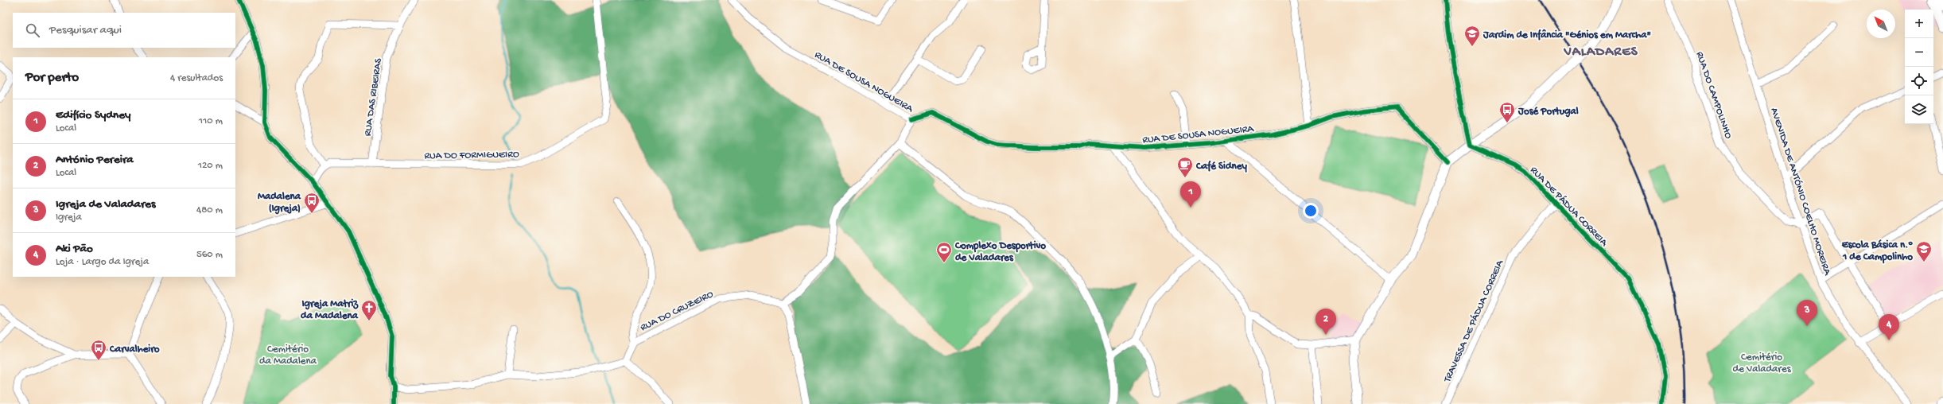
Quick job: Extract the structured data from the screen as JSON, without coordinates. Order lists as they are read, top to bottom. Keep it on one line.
{"streets":{"street":["RUA DE SOUSA NOGUEIRA","RUA DO CAMPOLINHO","RUA DAS RIBEIRAS","RUA DO FORMIGUEIRO","AVENIDA DE ANTÓNIO COELHO MOREIRA","RUA DE PÁDUA CORREIA","RUA DO CRUZEIRO","TRAVESSA DE PÁDUA CORREIA"]},"crossings":[["RUA DO CAMPOLINHO","AVENIDA DE ANTÓNIO COELHO MOREIRA"],["RUA DAS RIBEIRAS","RUA DO FORMIGUEIRO"],["RUA DE PÁDUA CORREIA","TRAVESSA DE PÁDUA CORREIA"]],"districts":["VALADARES"],"parks":["Cemitério da Madalena","Cemitério de Valadares"],"places":{"school or university":["Jardim de Infância \"Génios em Marcha\"","Escola Básica n.º 1 de Campolinho"],"bus stop":["José Portugal","Madalena (Igreja)","Carvalheiro"],"cafe":["Café Sidney"],"sports":["Complexo Desportivo de Valadares"],"church":["Igreja Matriz da Madalena"]},"north":"top left","page":{"map_buttons":["+","−"],"search":"Pesquisar aqui","heading":["Por perto","4 resultados"],"list":[{"mark":"1","name":"Edifício Sydney","note":"Local","value":"110 m"},{"mark":"2","name":"António Pereira","note":"Local","value":"120 m"},{"mark":"3","name":"Igreja de Valadares","note":"Igreja","value":"480 m"},{"mark":"4","name":"Aki Pão","note":"Loja · Largo da Igreja","value":"560 m"}],"pins":["1","3","2","4"]}}
